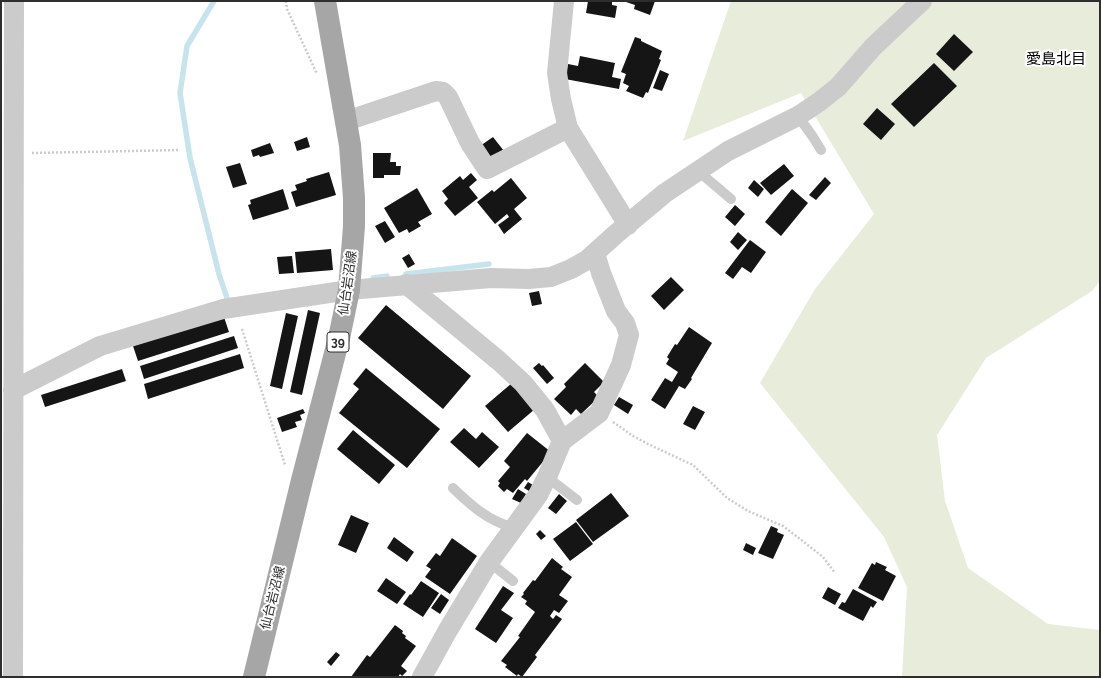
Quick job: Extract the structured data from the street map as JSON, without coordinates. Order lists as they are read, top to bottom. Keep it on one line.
{"streets":{"main road":["仙台岩沼線","39"]},"districts":["愛島北目"]}
